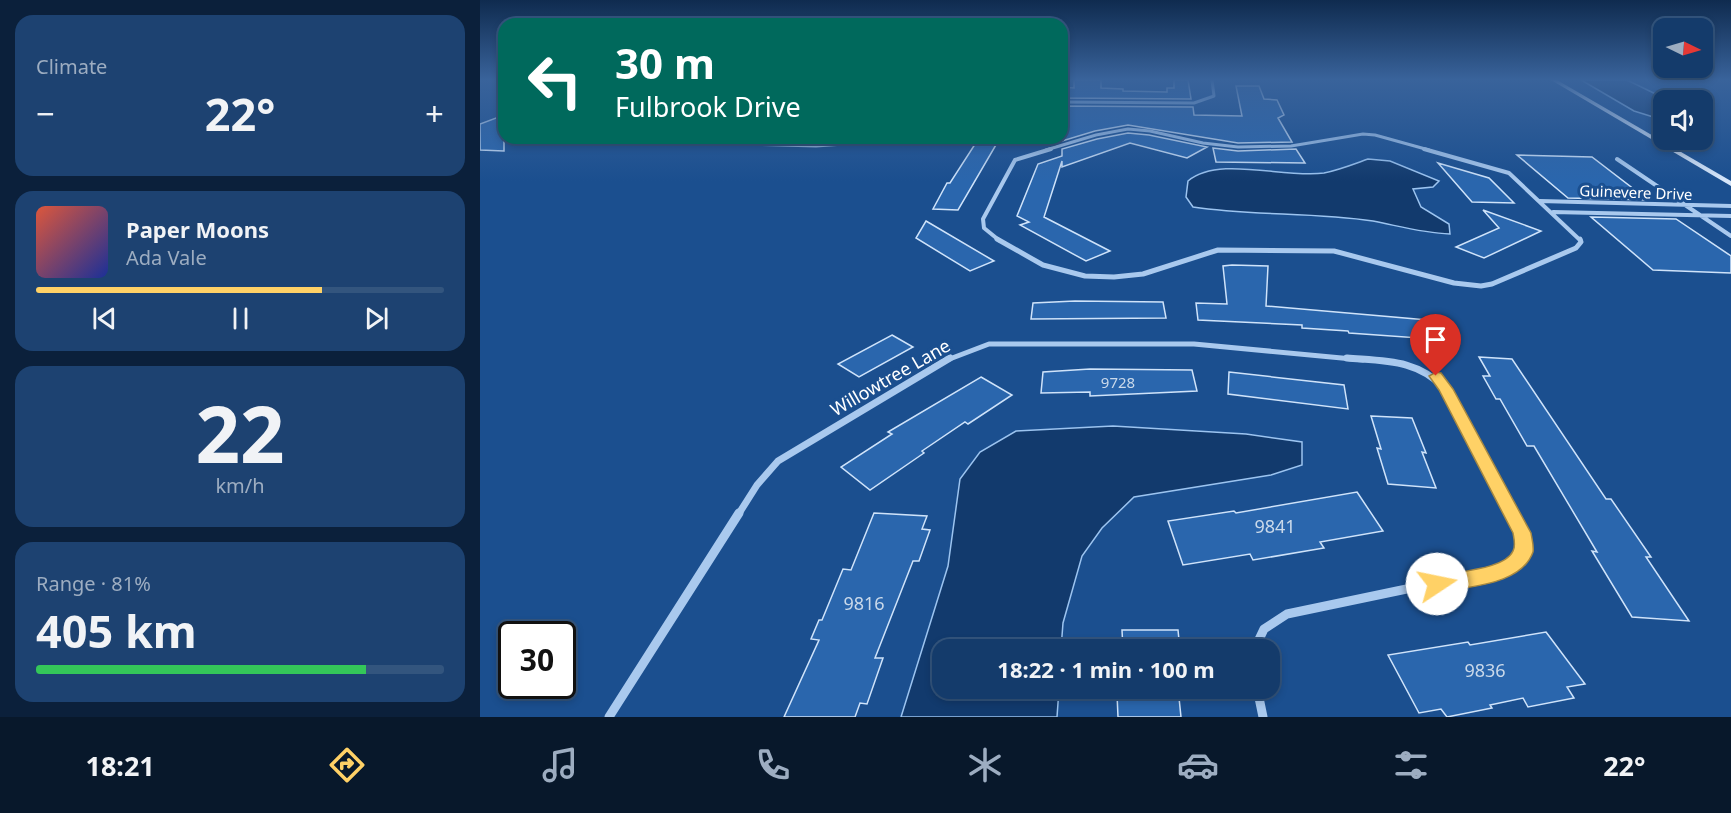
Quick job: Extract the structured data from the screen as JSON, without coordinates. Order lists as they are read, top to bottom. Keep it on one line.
{"streets":{"street":["Guinevere Drive","Willowtree Lane"]},"house_numbers":["9728","9841","9816","9836"],"north":"right","page":{"tile":["Climate",["22","km/h"],["Range · 81%","405 km"]],"turn":["30 m","Fulbrook Drive"],"heat":["−","22°","+"],"song":["Paper Moons","Ada Vale"],"limit":"30","trip":"18:22 · 1 min · 100 m","tabs":["18:21","22°"]}}
